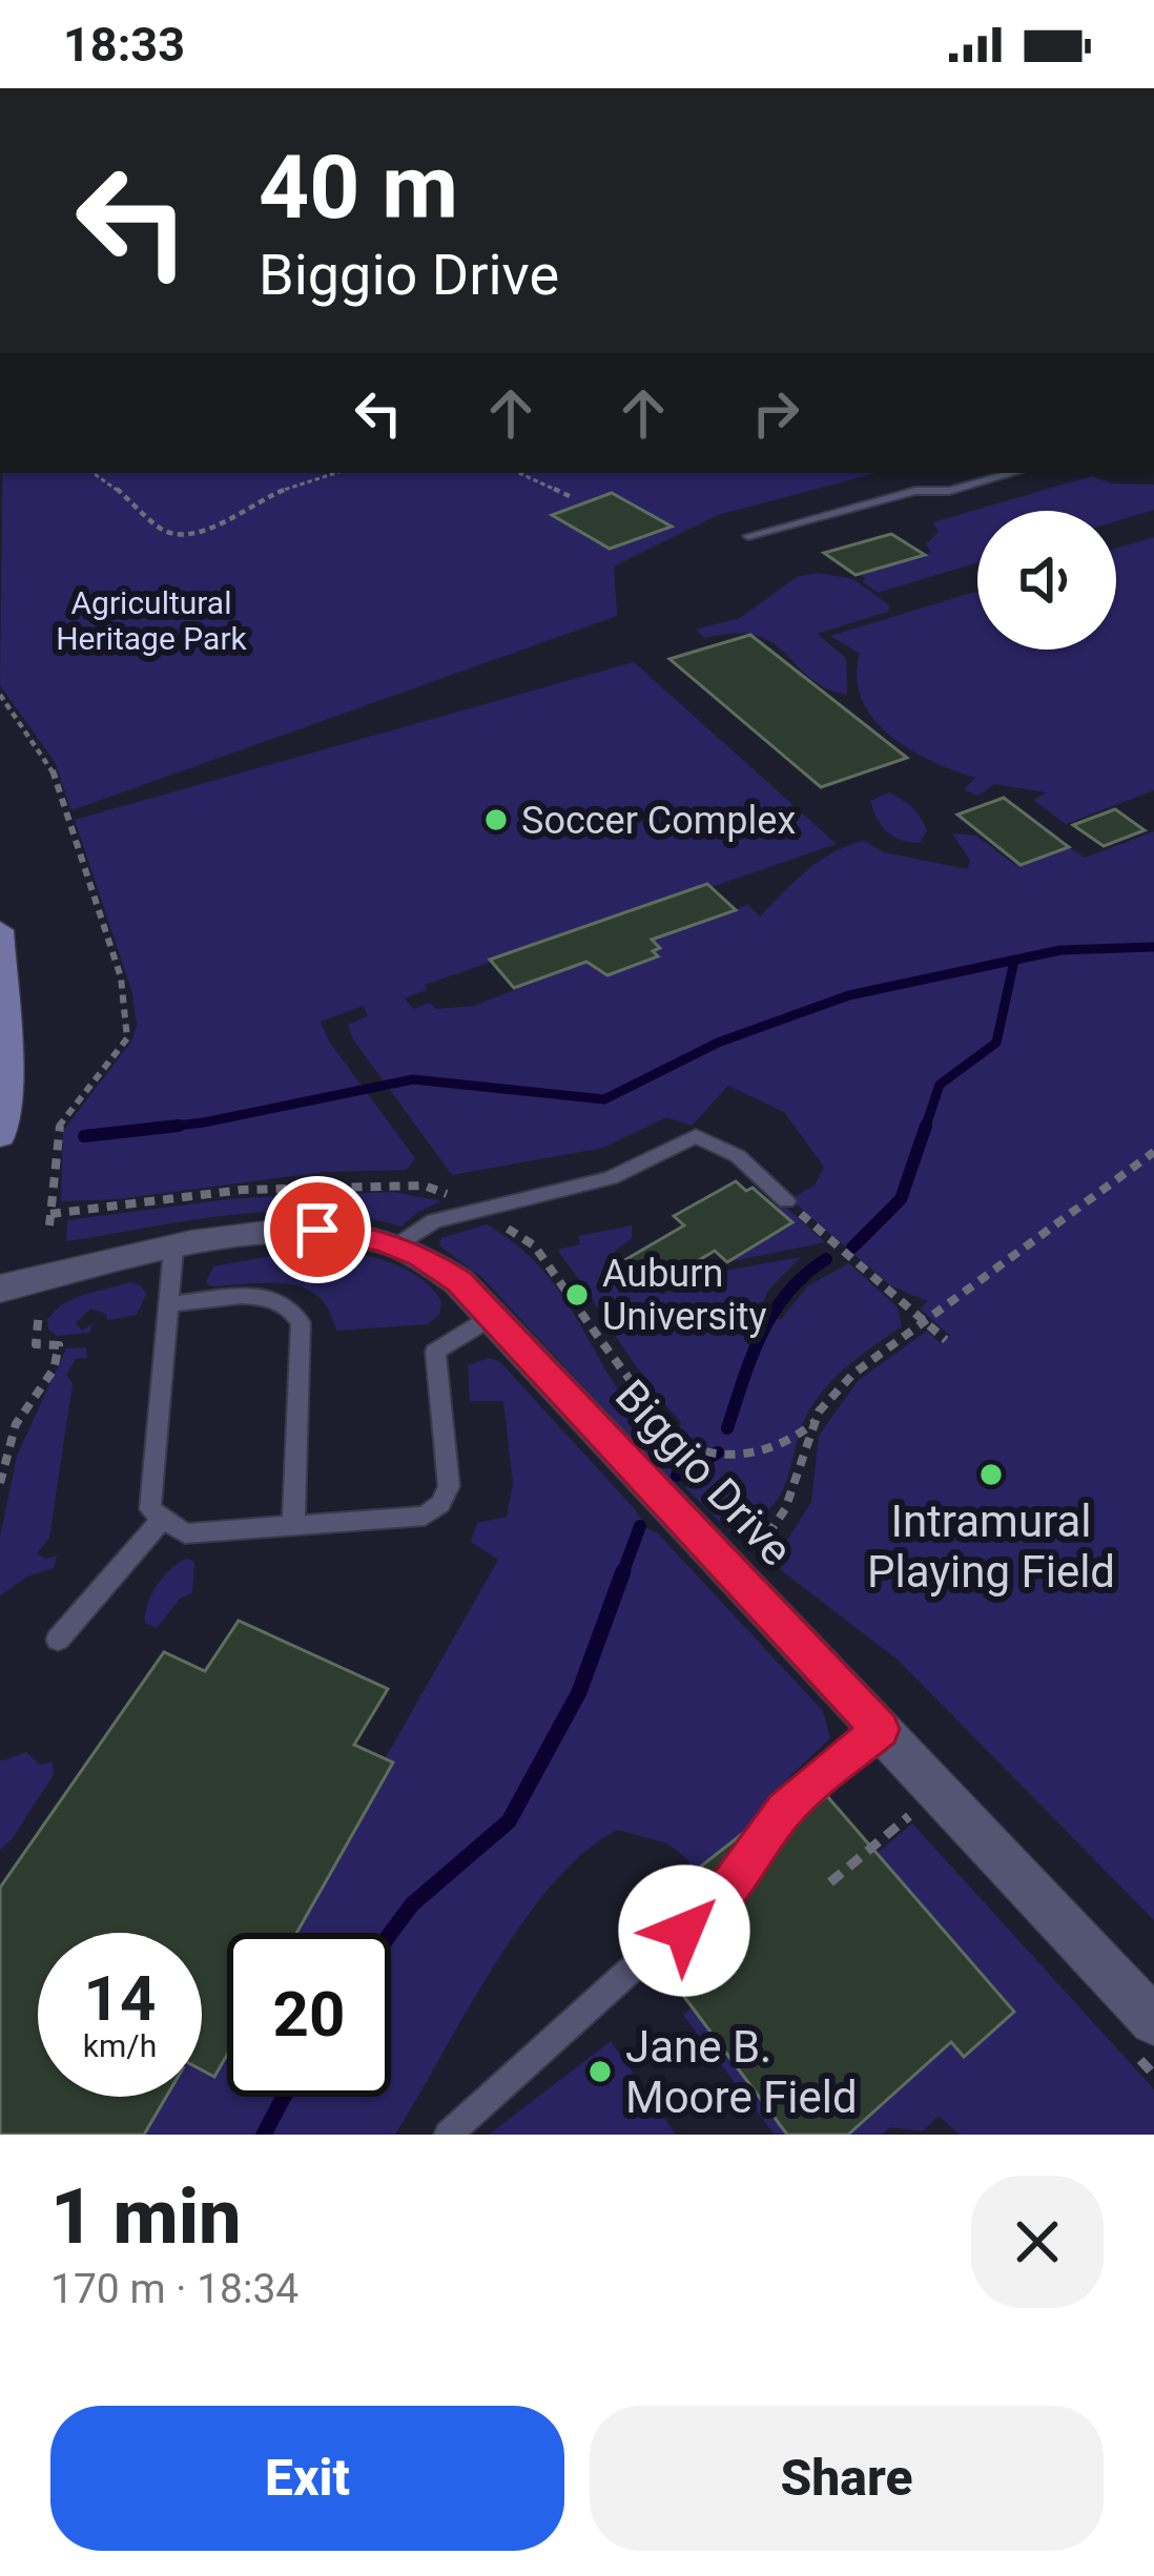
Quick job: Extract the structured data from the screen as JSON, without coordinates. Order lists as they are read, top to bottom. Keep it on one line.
{"streets":{"street":["Biggio Drive"]},"parks":["Agricultural Heritage Park"],"places":["Soccer Complex","Auburn University","Intramural Playing Field","Jane B. Moore Field"],"page":{"status":"18:33","turn":["40 m","Biggio Drive"],"speed":"14 km/h","limit":"20","heading":["1 min","170 m · 18:34"],"buttons":["Exit","Share"]}}
